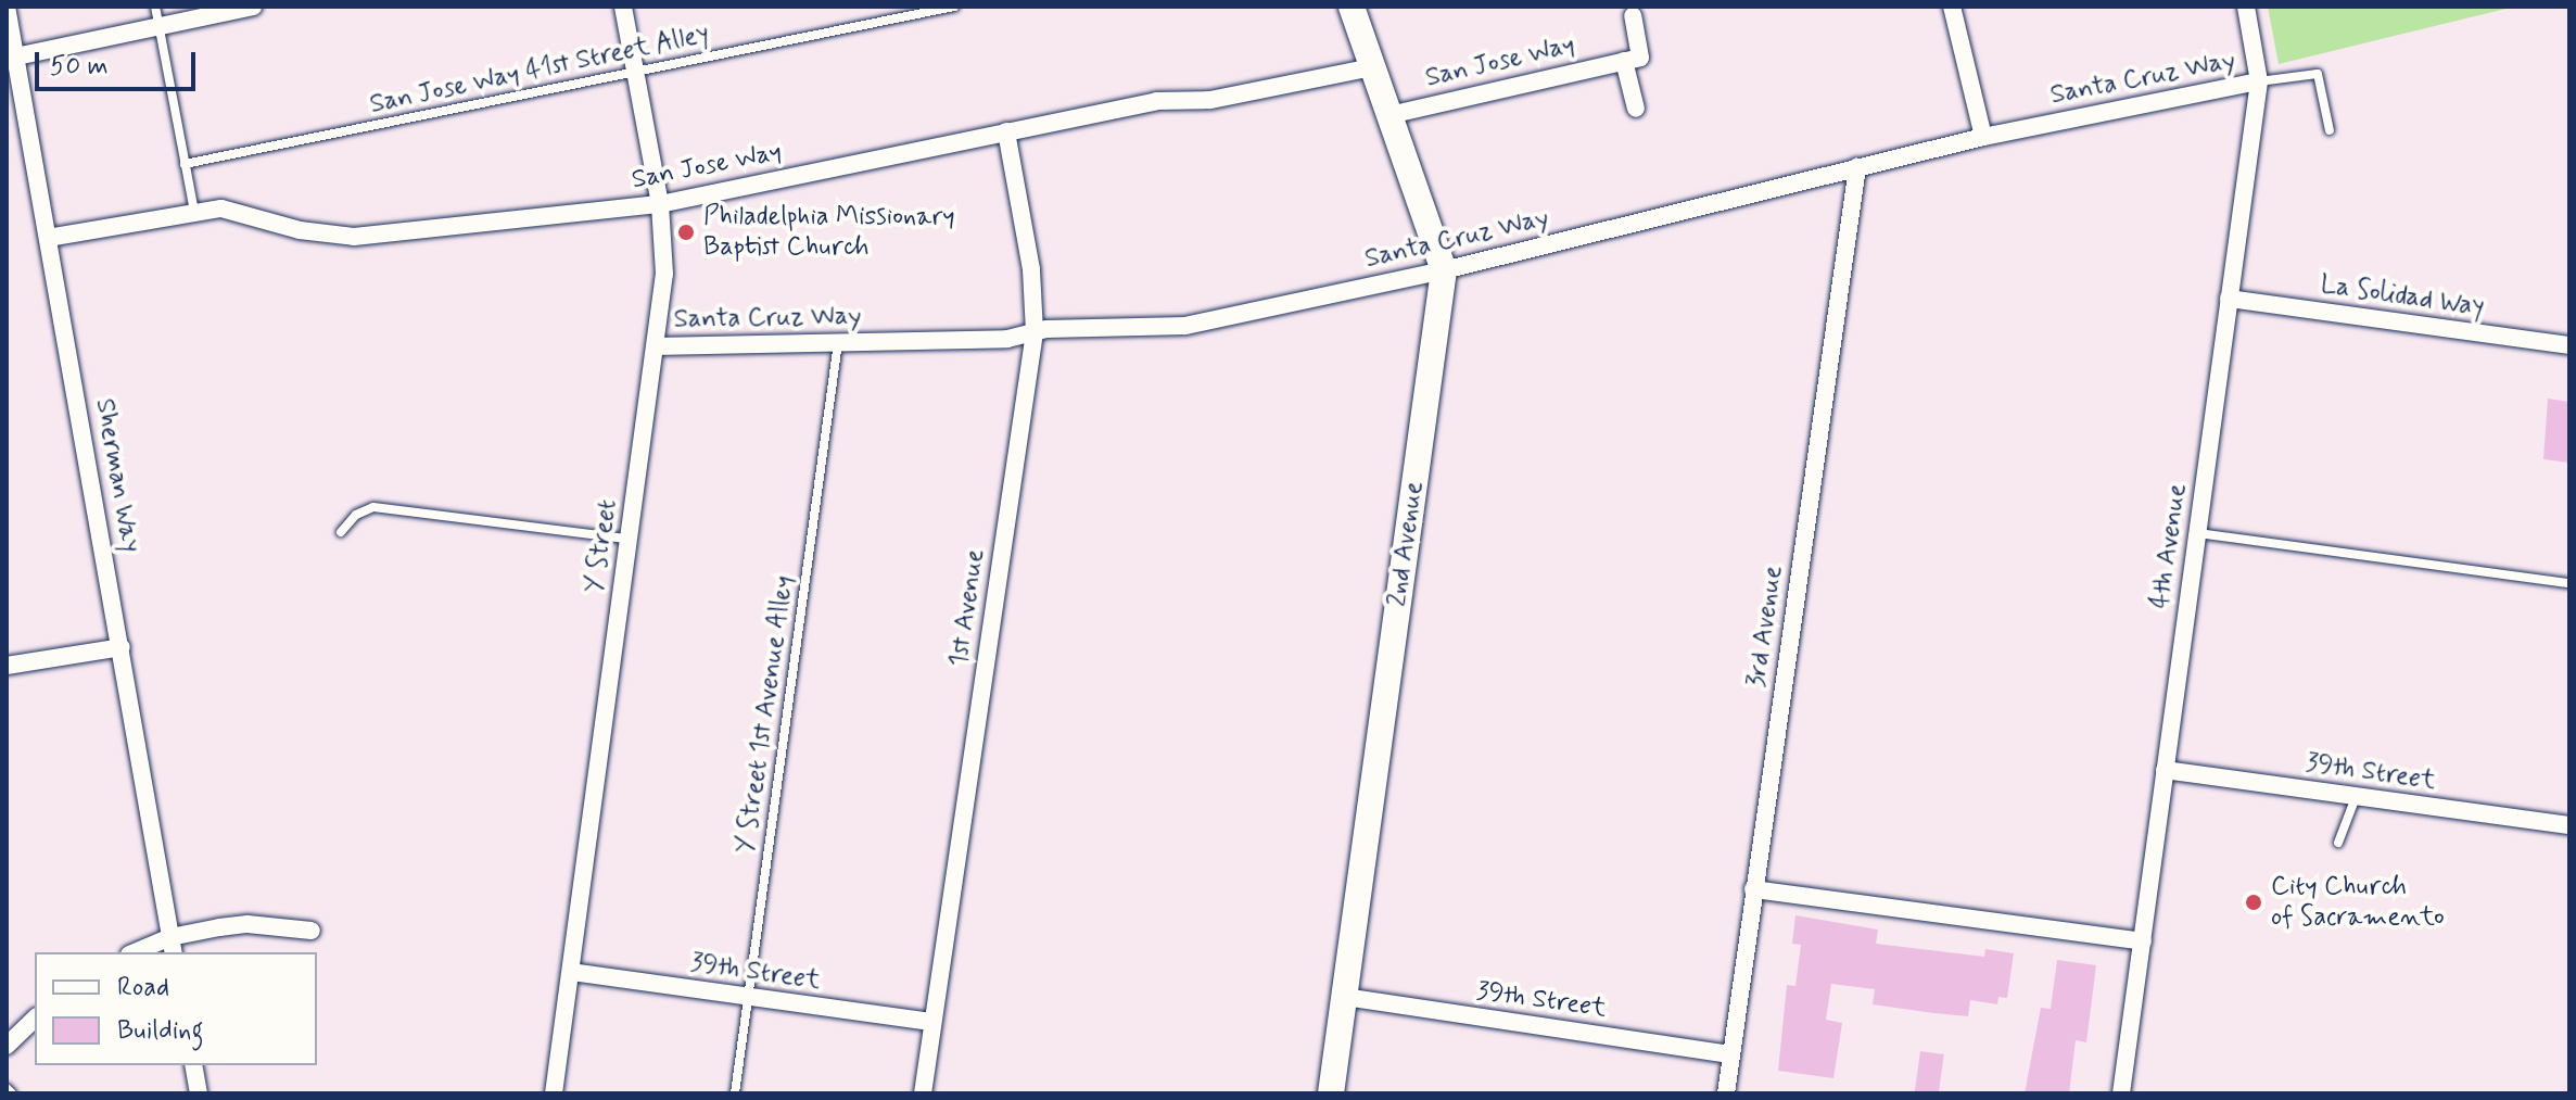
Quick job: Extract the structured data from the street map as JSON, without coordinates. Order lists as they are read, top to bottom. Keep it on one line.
{"streets":{"street":["San Jose Way","Santa Cruz Way","La Solidad Way","Sherman Way","2nd Avenue","Y Street","4th Avenue","1st Avenue","3rd Avenue","39th Street"],"lane":["San Jose Way 41st Street Alley","Y Street 1st Avenue Alley"]},"crossings":[["San Jose Way","Sherman Way"],["San Jose Way","2nd Avenue"],["San Jose Way","Y Street"],["San Jose Way","1st Avenue"],["San Jose Way 41st Street Alley","Y Street"],["Santa Cruz Way","2nd Avenue"],["Santa Cruz Way","Y Street"],["Santa Cruz Way","4th Avenue"],["Santa Cruz Way","1st Avenue"],["Santa Cruz Way","3rd Avenue"],["Santa Cruz Way","Y Street 1st Avenue Alley"],["La Solidad Way","4th Avenue"],["2nd Avenue","39th Street"],["Y Street","39th Street"],["4th Avenue","39th Street"],["1st Avenue","39th Street"],["3rd Avenue","39th Street"],["Y Street 1st Avenue Alley","39th Street"]],"places":["Philadelphia Missionary Baptist Church","City Church of Sacramento"],"legend":["Road","Building"],"scale_bar":"50 m"}
